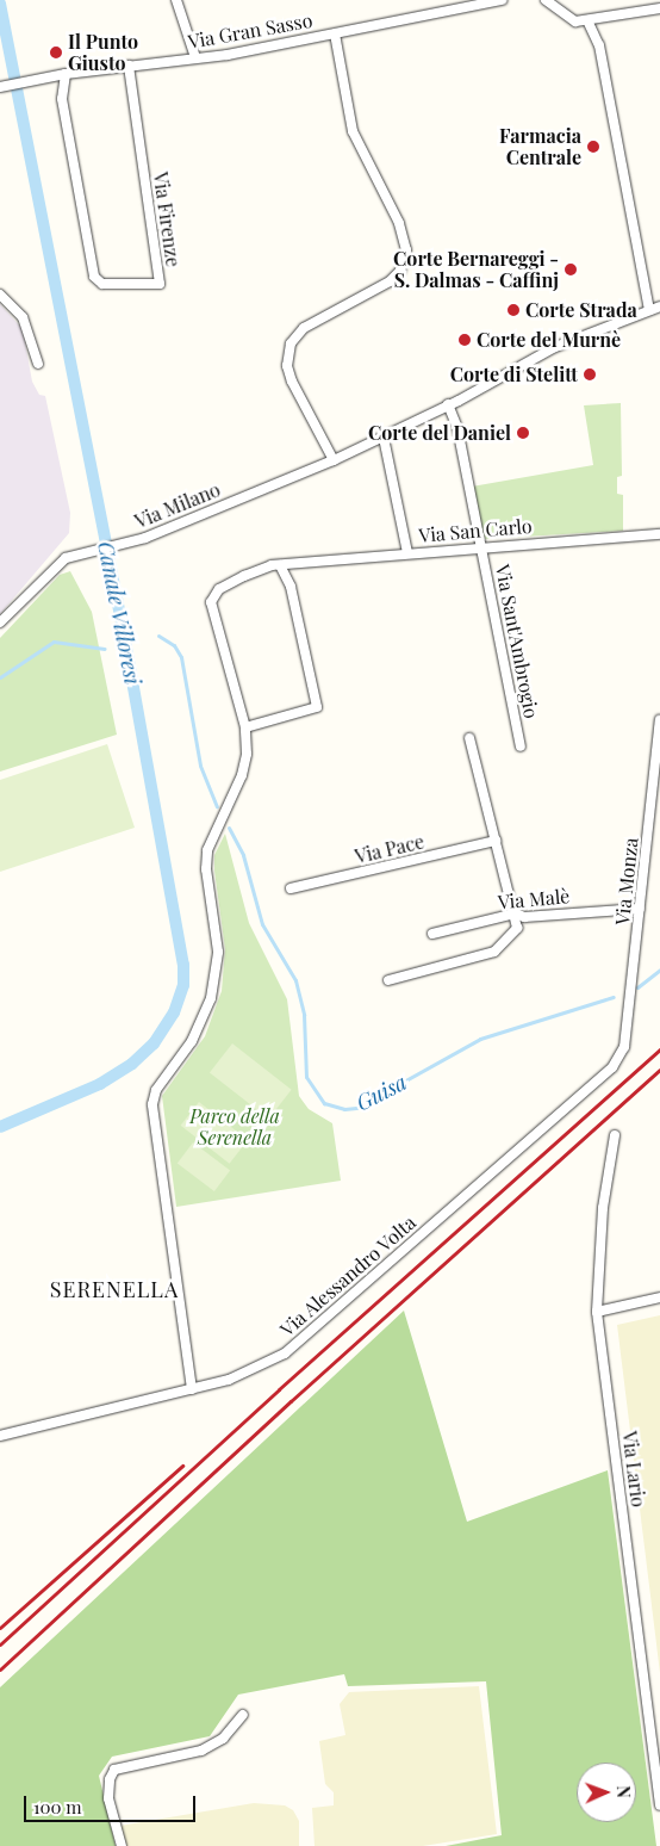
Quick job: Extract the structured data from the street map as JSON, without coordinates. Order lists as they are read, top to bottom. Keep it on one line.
{"streets":{"street":["Via Gran Sasso","Via Firenze","Via Milano","Via San Carlo","Via Sant'Ambrogio","Via Pace","Via Monza","Via Malè","Via Alessandro Volta","Via Lario"]},"crossings":[["Via Gran Sasso","Via Firenze"],["Via Milano","Via Sant'Ambrogio"],["Via San Carlo","Via Sant'Ambrogio"],["Via San Carlo","Via Alessandro Volta"],["Via Monza","Via Malè"],["Via Monza","Via Alessandro Volta"]],"districts":["SERENELLA"],"water":["Canale Villoresi","Guisa"],"parks":["Parco della Serenella"],"places":["Il Punto Giusto","Farmacia Centrale","Corte Bernareggi - S. Dalmas - Caffinj","Corte Strada","Corte del Murnè","Corte di Stelitt","Corte del Daniel"],"scale_bar":"100 m","north":"right"}
